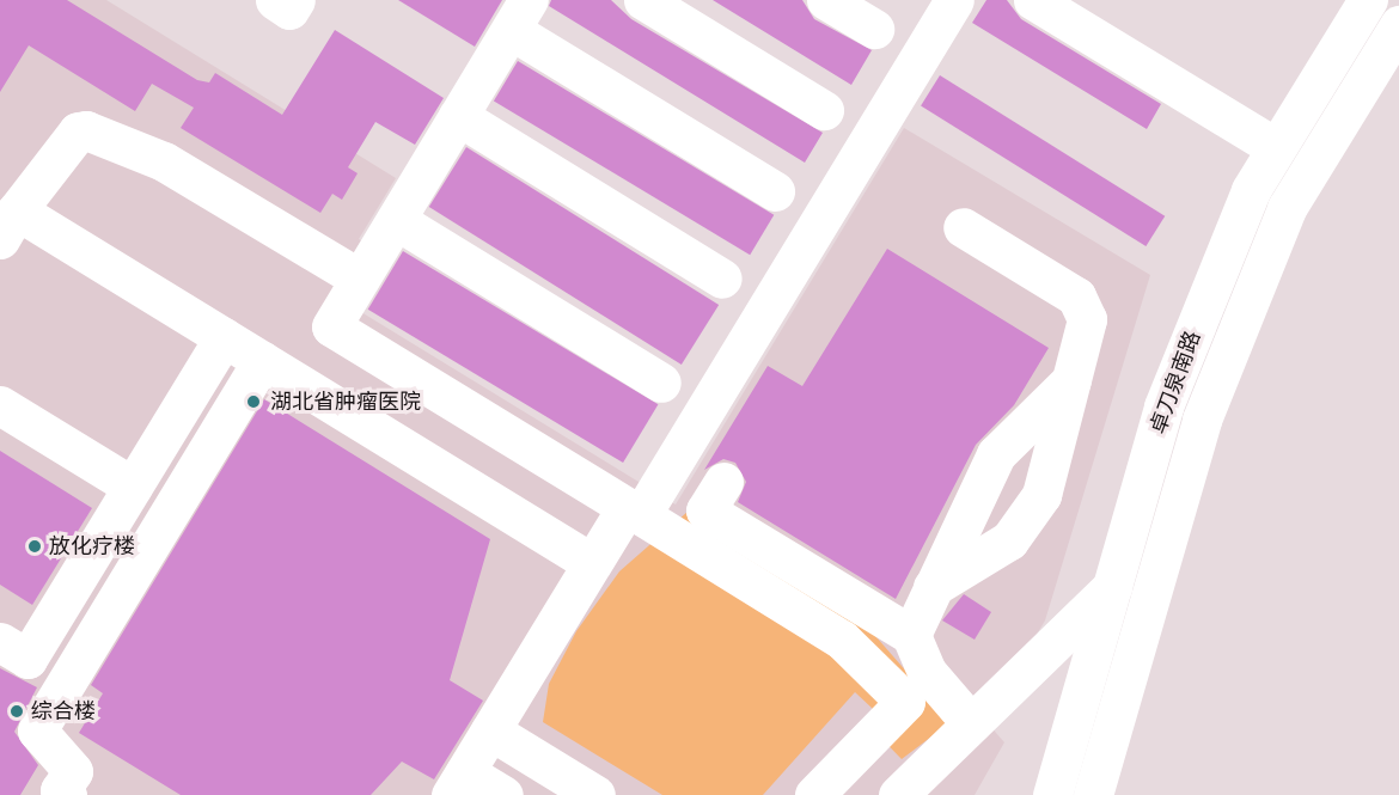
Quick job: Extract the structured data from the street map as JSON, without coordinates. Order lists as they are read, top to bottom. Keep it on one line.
{"streets":{"street":["卓刀泉南路"]},"places":["湖北省肿瘤医院","放化疗楼","综合楼"]}
